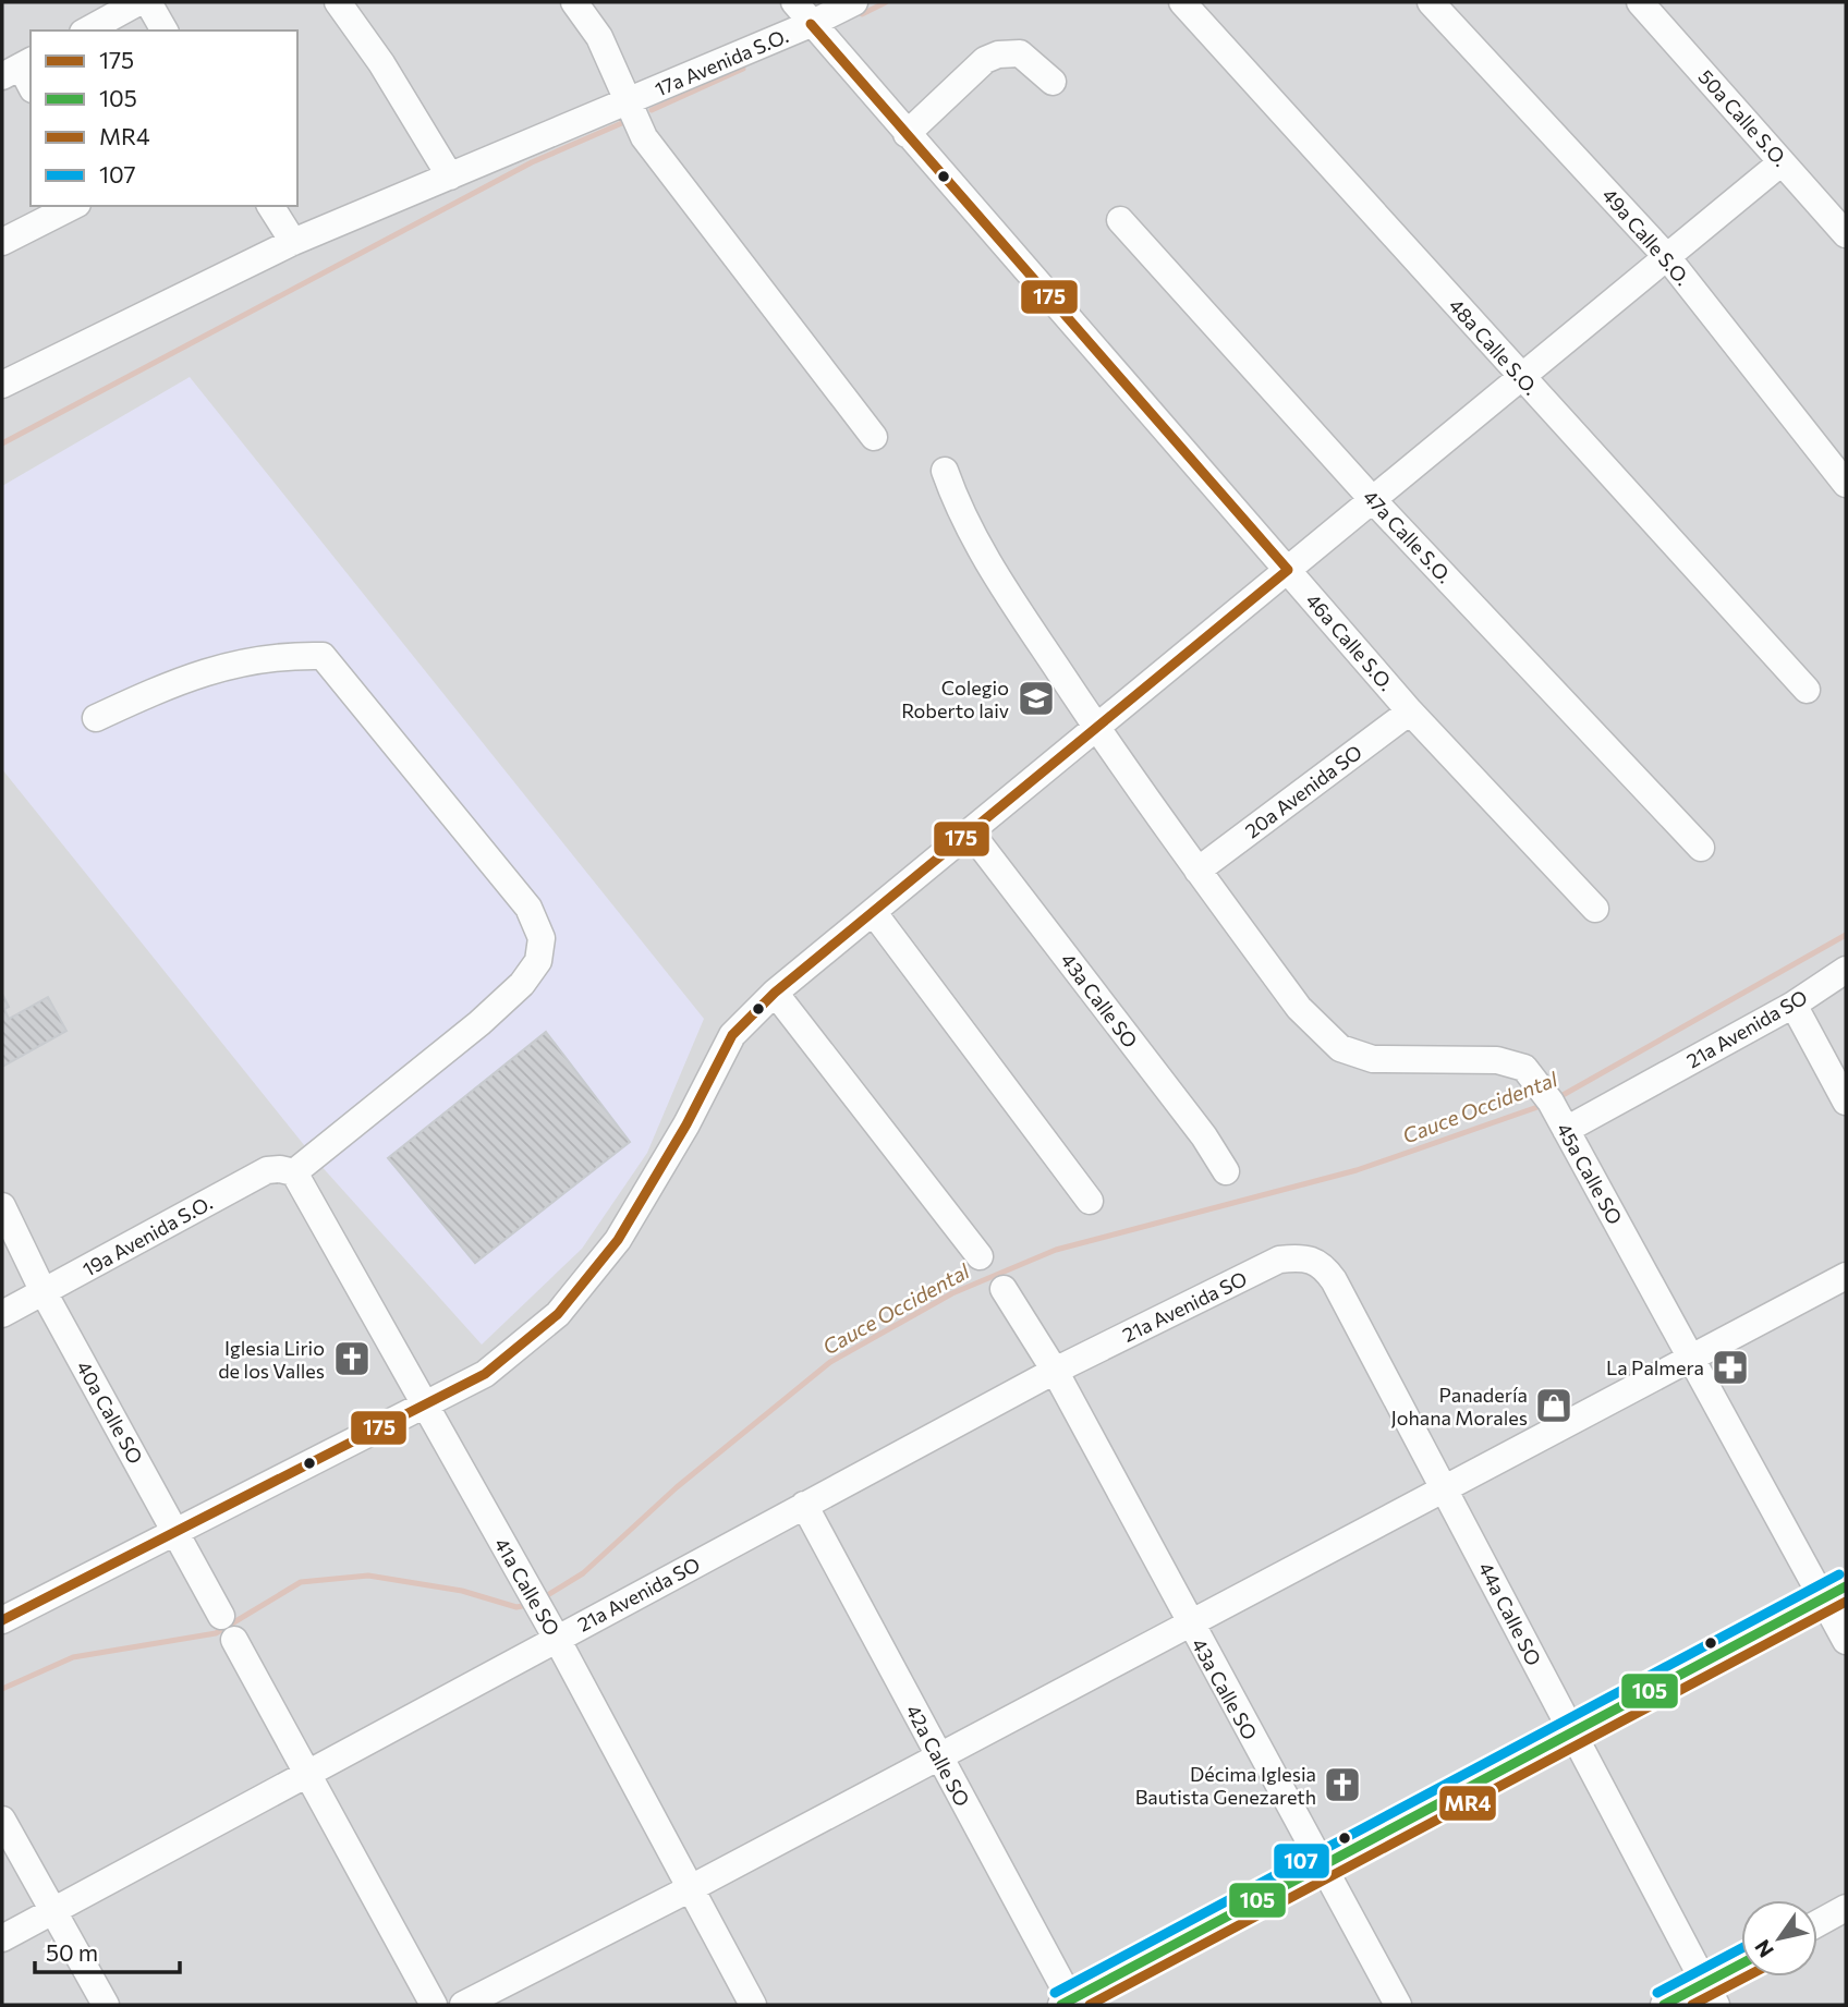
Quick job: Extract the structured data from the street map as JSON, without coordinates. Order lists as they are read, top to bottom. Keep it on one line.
{"streets":{"street":["17a Avenida S.O.","50a Calle S.O.","49a Calle S.O.","48a Calle S.O.","47a Calle S.O.","46a Calle S.O.","20a Avenida SO","43a Calle SO","21a Avenida SO","45a Calle SO","19a Avenida S.O.","40a Calle SO","41a Calle SO","44a Calle SO","42a Calle SO"]},"crossings":[["17a Avenida S.O.","46a Calle S.O."],["46a Calle S.O.","20a Avenida SO"],["20a Avenida SO","45a Calle SO"],["43a Calle SO","21a Avenida SO"],["21a Avenida SO","45a Calle SO"],["21a Avenida SO","41a Calle SO"],["21a Avenida SO","44a Calle SO"],["21a Avenida SO","42a Calle SO"],["19a Avenida S.O.","40a Calle SO"],["19a Avenida S.O.","41a Calle SO"]],"water":["Cauce Occidental"],"places":{"school or university":["Colegio Roberto laiv"],"church":["Iglesia Lirio de los Valles","Décima Iglesia Bautista Genezareth"],"pharmacy":["La Palmera"],"shop":["Panadería Johana Morales"]},"lines":["transit line 175","transit line 107","transit line 105","transit line MR4"],"legend":["175","105","MR4","107"],"scale_bar":"50 m","north":"bottom left"}
